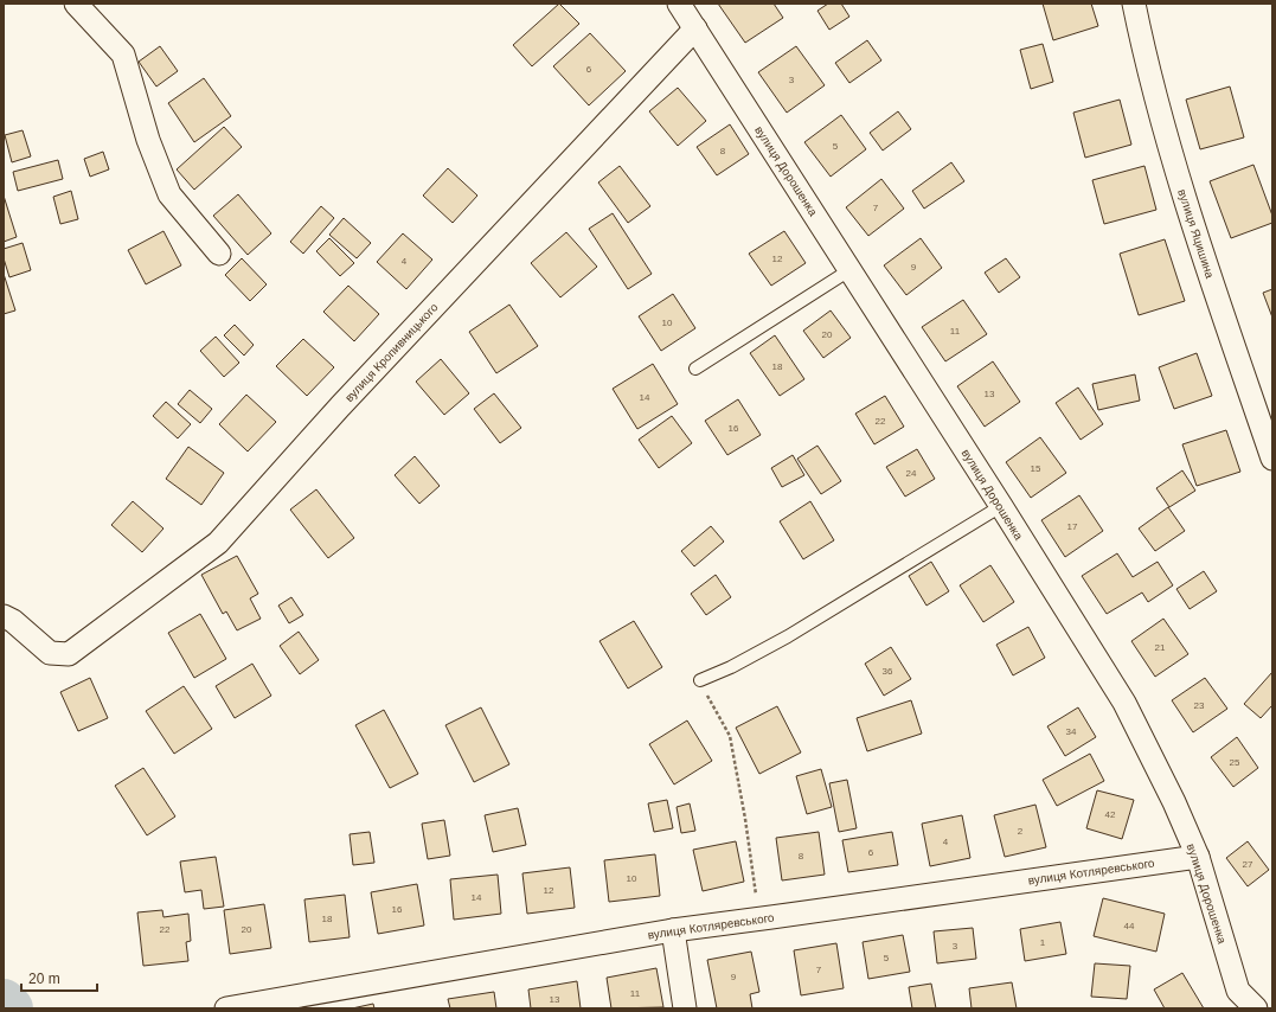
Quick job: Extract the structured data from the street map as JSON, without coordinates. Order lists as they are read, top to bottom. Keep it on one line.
{"streets":{"street":["вулиця Дорошенка","вулиця Яцишина","вулиця Кропивницького","вулиця Котляревського"]},"crossings":[["вулиця Дорошенка","вулиця Кропивницького"],["вулиця Дорошенка","вулиця Котляревського"]],"house_numbers":["6","3","5","8","7","12","4","9","10","11","20","18","13","14","22","16","15","24","17","21","36","23","34","25","42","2","4","6","8","27","10","12","14","16","18","44","22","20","1","3","5","7","9","11","13"],"scale_bar":"20 m"}
